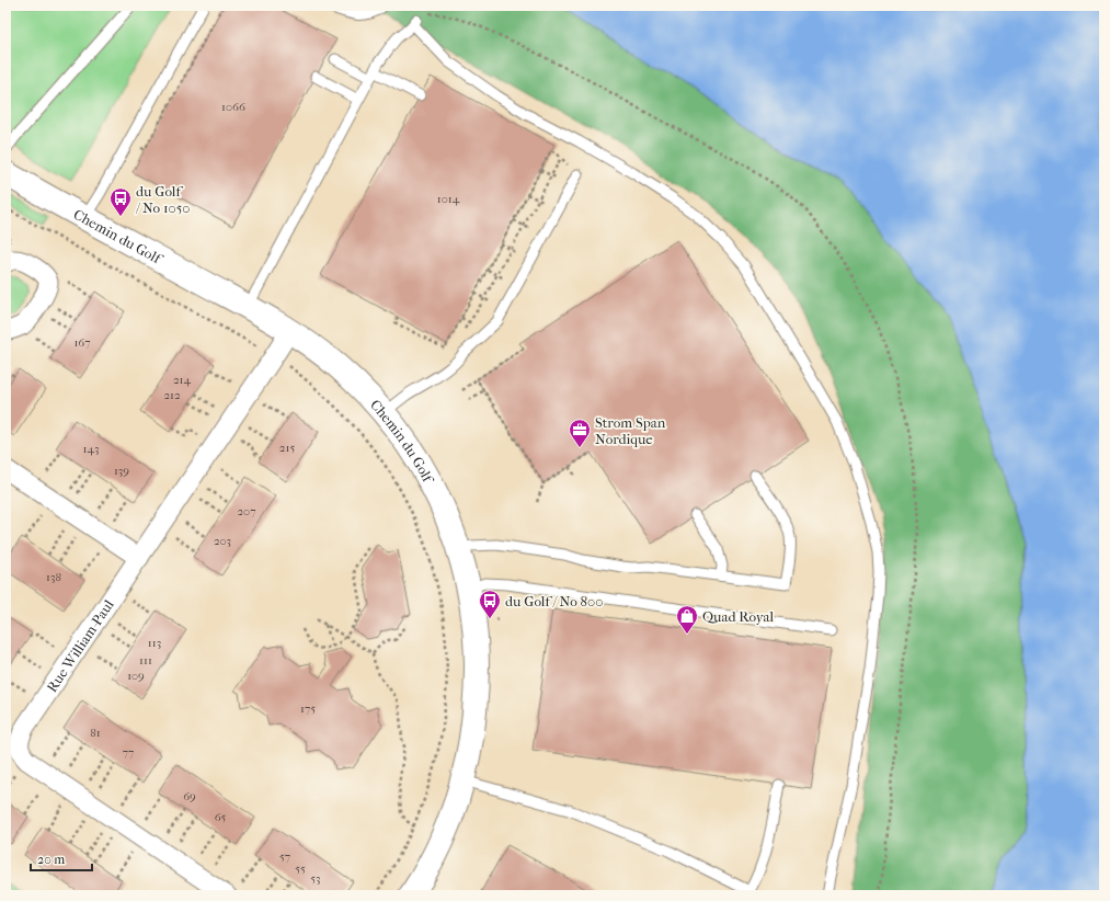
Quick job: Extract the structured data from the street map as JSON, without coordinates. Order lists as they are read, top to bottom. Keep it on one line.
{"streets":{"street":["Chemin du Golf","Rue William-Paul"]},"crossings":[["Chemin du Golf","Rue William-Paul"]],"places":{"bus stop":["du Golf / No 1050","du Golf / No 800"],"office":["Strom Span Nordique"],"shop":["Quad Royal"]},"house_numbers":["1066","1014","167","214","212","215","143","139","207","203","138","113","111","109","175","81","77","69","65","57","55","53"],"scale_bar":"20 m"}
